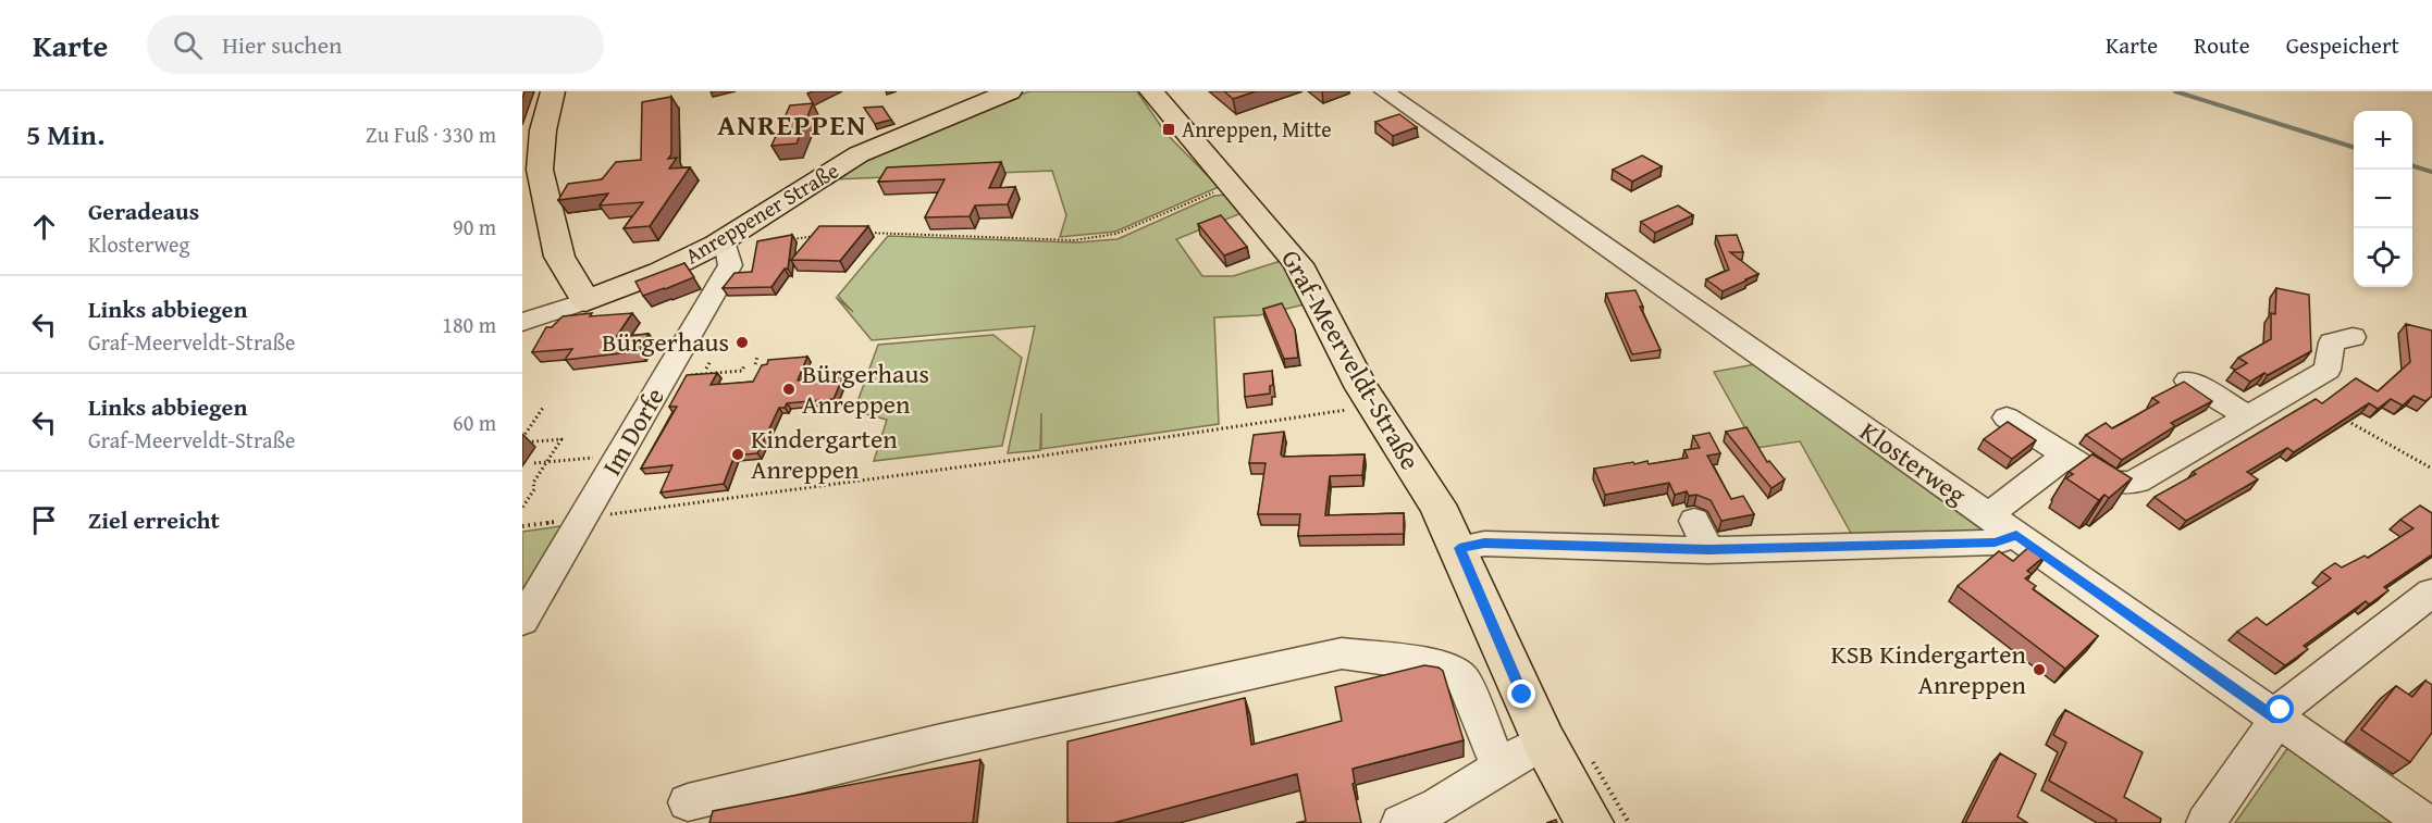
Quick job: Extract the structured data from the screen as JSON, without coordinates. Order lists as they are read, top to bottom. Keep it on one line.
{"streets":{"main road":["Anreppener Straße","Graf-Meerveldt-Straße"],"street":["Im Dorfe","Klosterweg"]},"crossings":[["Anreppener Straße","Im Dorfe"]],"districts":["ANREPPEN"],"places":{"transit":["Anreppen, Mitte"],"other":["Bürgerhaus","Bürgerhaus Anreppen","Kindergarten Anreppen","KSB Kindergarten Anreppen"]},"page":{"header":"Karte","search":"Hier suchen","nav":["Karte","Route","Gespeichert"],"heading":["5 Min.","Zu Fuß · 330 m"],"map_buttons":["+","−"],"list":[["Geradeaus","Klosterweg","90 m"],["Links abbiegen","Graf-Meerveldt-Straße","180 m"],["Links abbiegen","Graf-Meerveldt-Straße","60 m"],"Ziel erreicht"]}}
